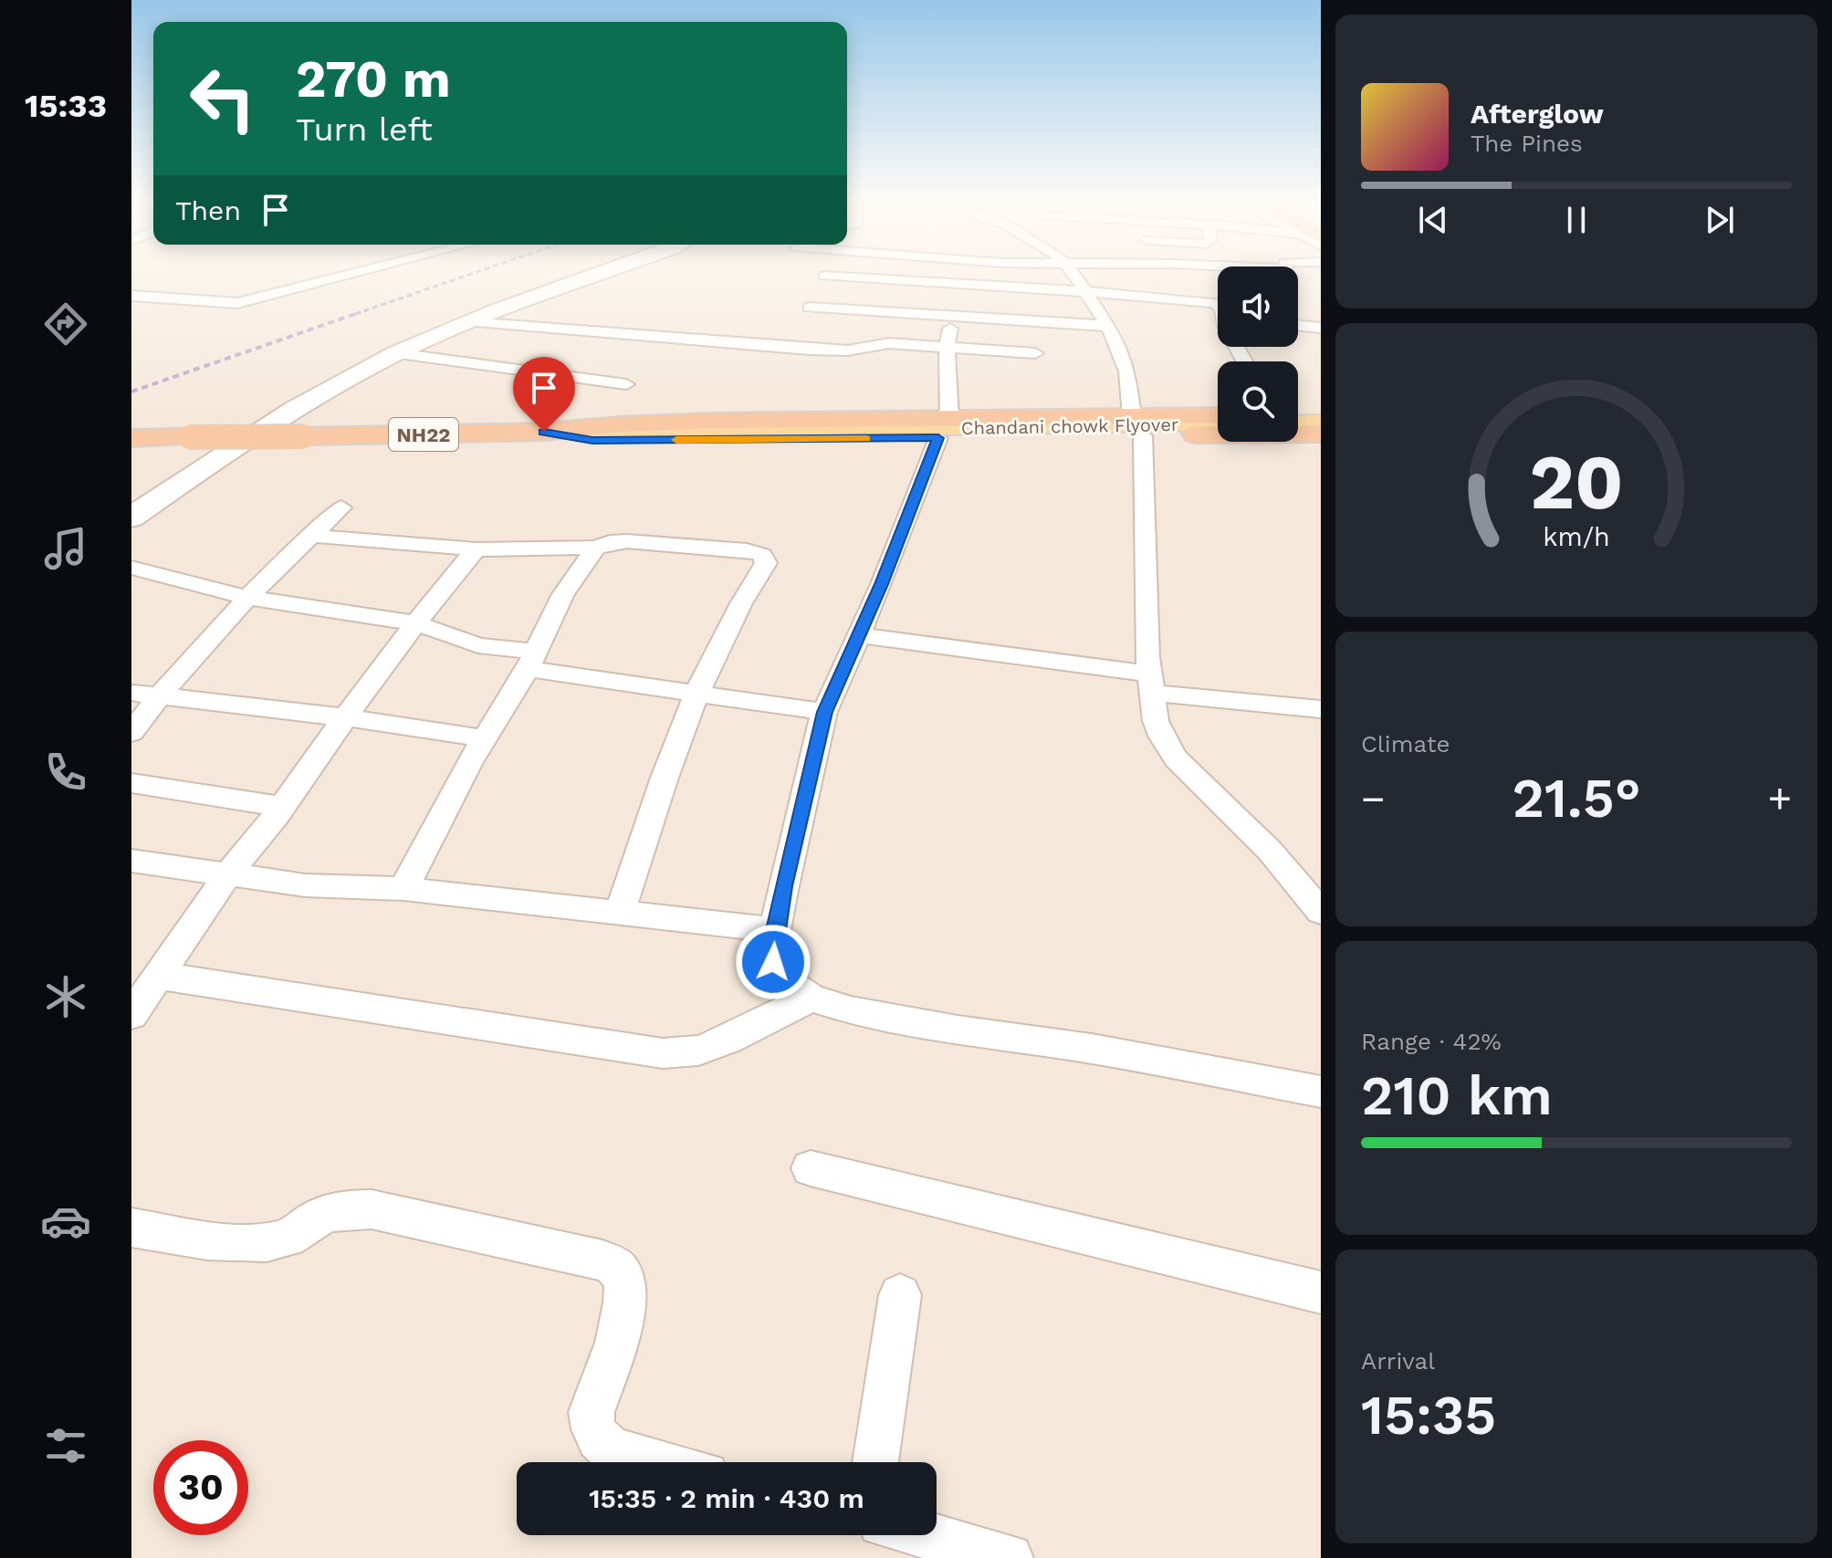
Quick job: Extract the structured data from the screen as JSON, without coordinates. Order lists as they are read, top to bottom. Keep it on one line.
{"streets":{"highway":["NH22"],"main road":["Chandani chowk Flyover"]},"crossings":[["Chandani chowk Flyover","NH22"]],"page":{"tabs":"15:33","turn":["270 m","Turn left"],"song":["Afterglow","The Pines"],"then":"Then","tile":["Climate",["Range · 42%","210 km"],["Arrival","15:35"]],"heat":["−","21.5°","+"],"limit":"30","trip":"15:35 · 2 min · 430 m","gauge":["20","km/h"]}}
